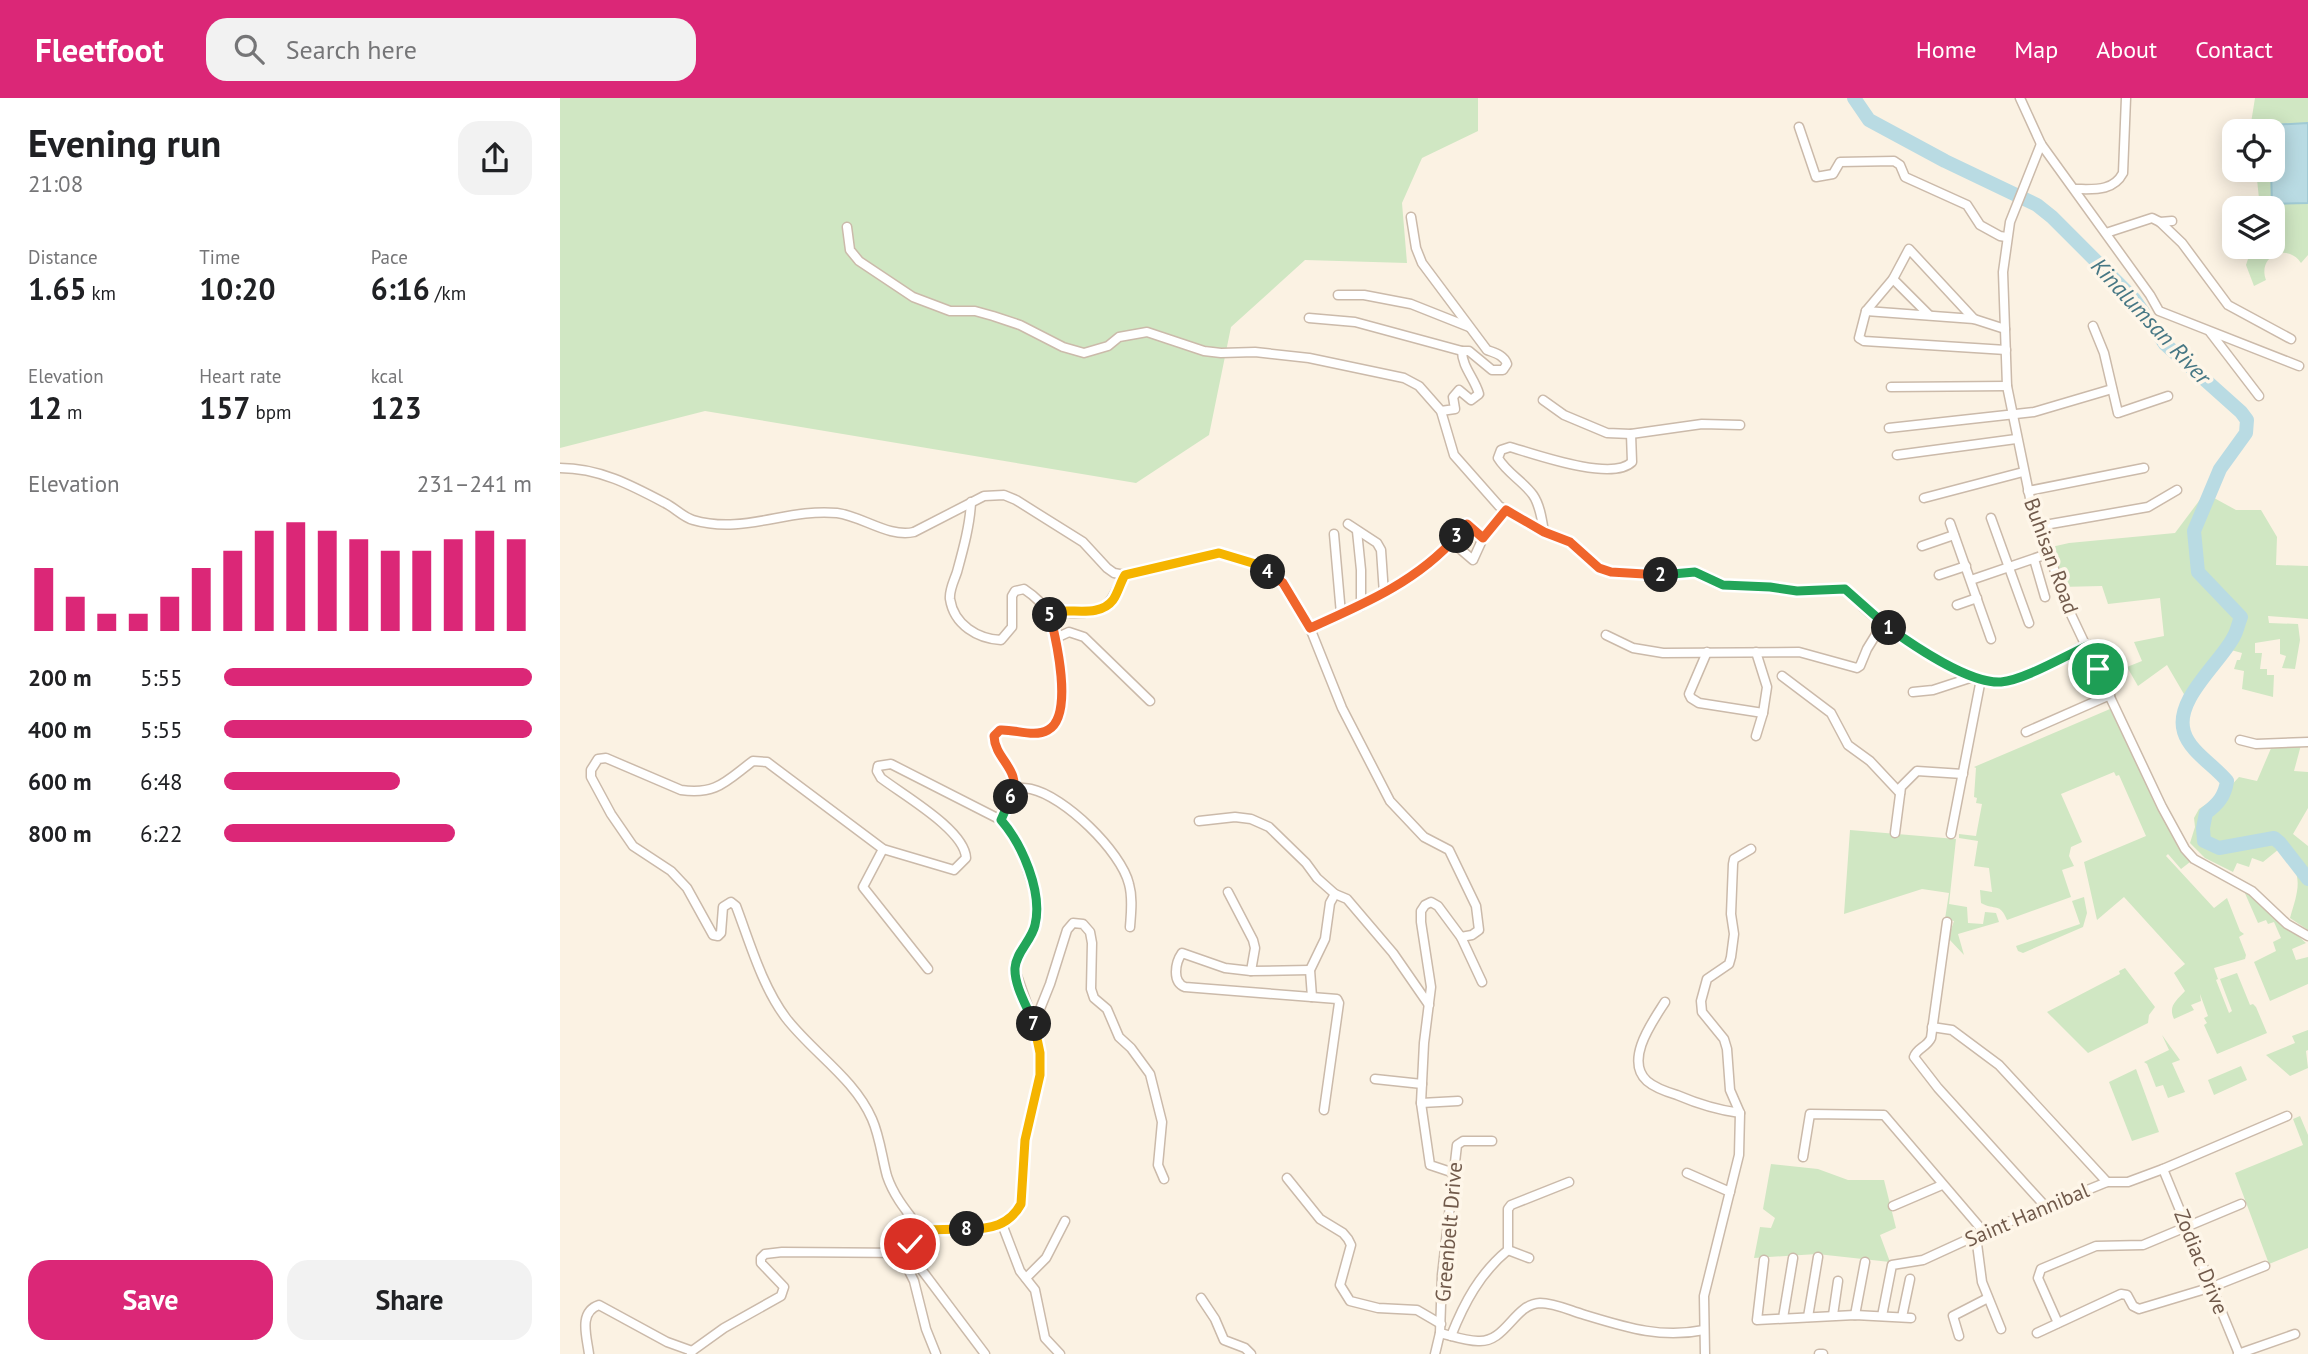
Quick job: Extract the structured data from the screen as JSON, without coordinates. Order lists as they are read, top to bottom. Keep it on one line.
{"streets":{"street":["Buhisan Road","Saint Hannibal","Greenbelt Drive","Zodiac Drive"]},"crossings":[["Saint Hannibal","Zodiac Drive"]],"water":["Kinalumsan River"],"page":{"header":"Fleetfoot","search":"Search here","nav":["Home","Map","About","Contact"],"heading":["Evening run","21:08"],"stats":[["Distance","1.65 km"],["Time","10:20"],["Pace","6:16 /km"],["Elevation","12 m"],["Heart rate","157 bpm"],["kcal","123"]],"chart":["Elevation","231–241 m"],"pins":["3","4","2","5","1","6","7","8"],"list":[{"name":"200 m","note":"5:55"},{"name":"400 m","note":"5:55"},{"name":"600 m","note":"6:48"},{"name":"800 m","note":"6:22"}],"buttons":["Save","Share"]}}
